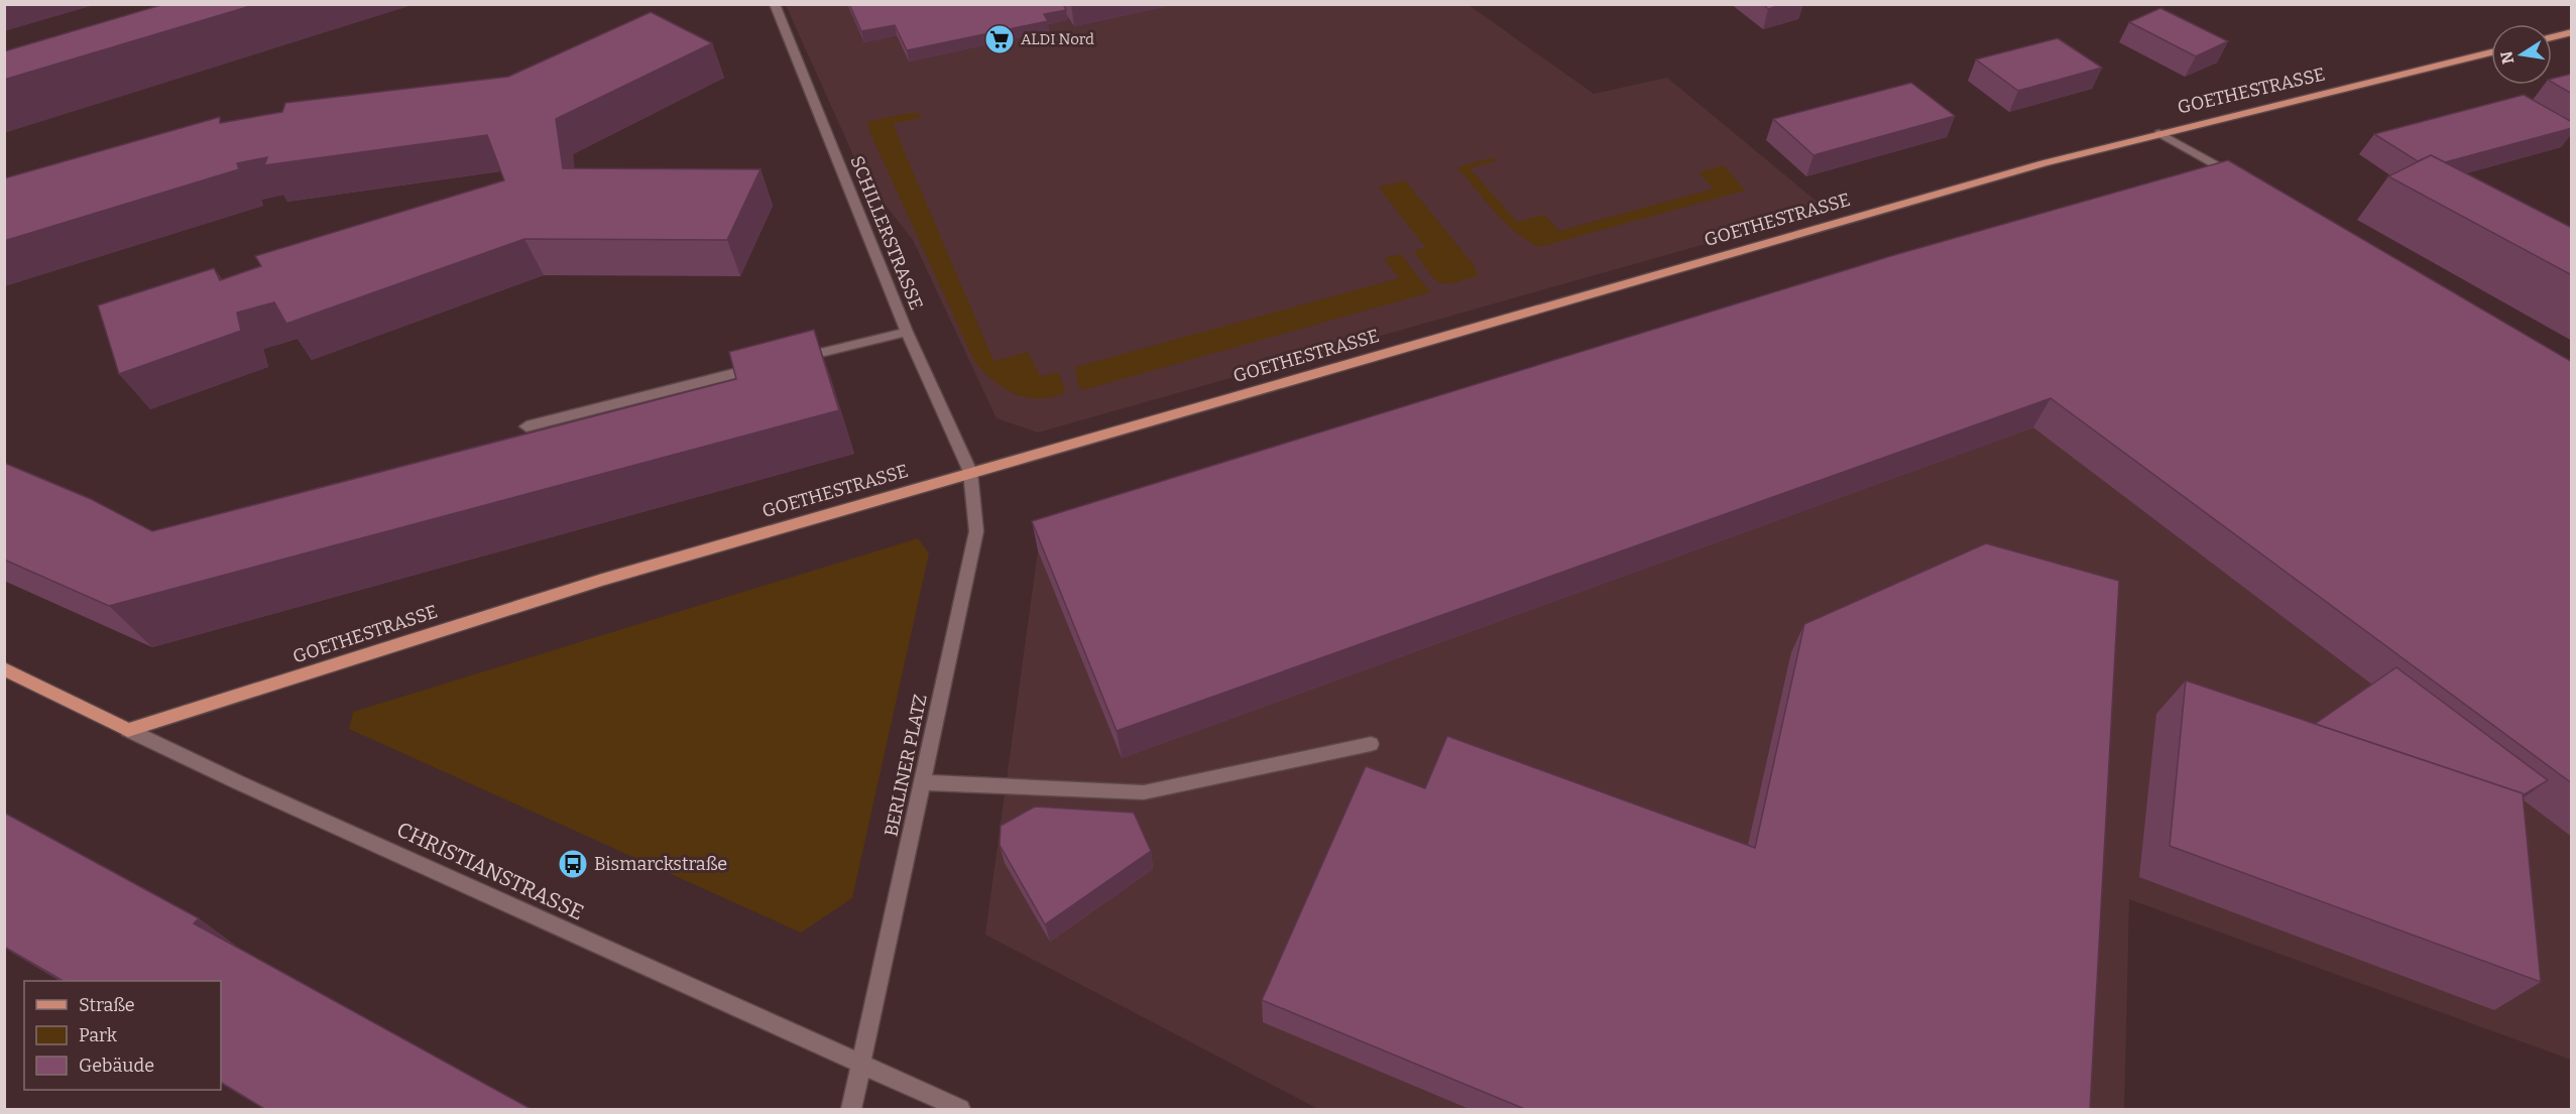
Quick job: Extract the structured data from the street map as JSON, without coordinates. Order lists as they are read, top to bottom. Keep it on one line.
{"streets":{"main road":["GOETHESTRASSE","CHRISTIANSTRASSE"],"street":["SCHILLERSTRASSE","BERLINER PLATZ"]},"crossings":[["GOETHESTRASSE","SCHILLERSTRASSE"],["GOETHESTRASSE","BERLINER PLATZ"],["GOETHESTRASSE","CHRISTIANSTRASSE"],["SCHILLERSTRASSE","BERLINER PLATZ"],["BERLINER PLATZ","CHRISTIANSTRASSE"]],"places":{"supermarket":["ALDI Nord"],"bus stop":["Bismarckstraße"]},"legend":["Straße","Park","Gebäude"],"north":"left"}
